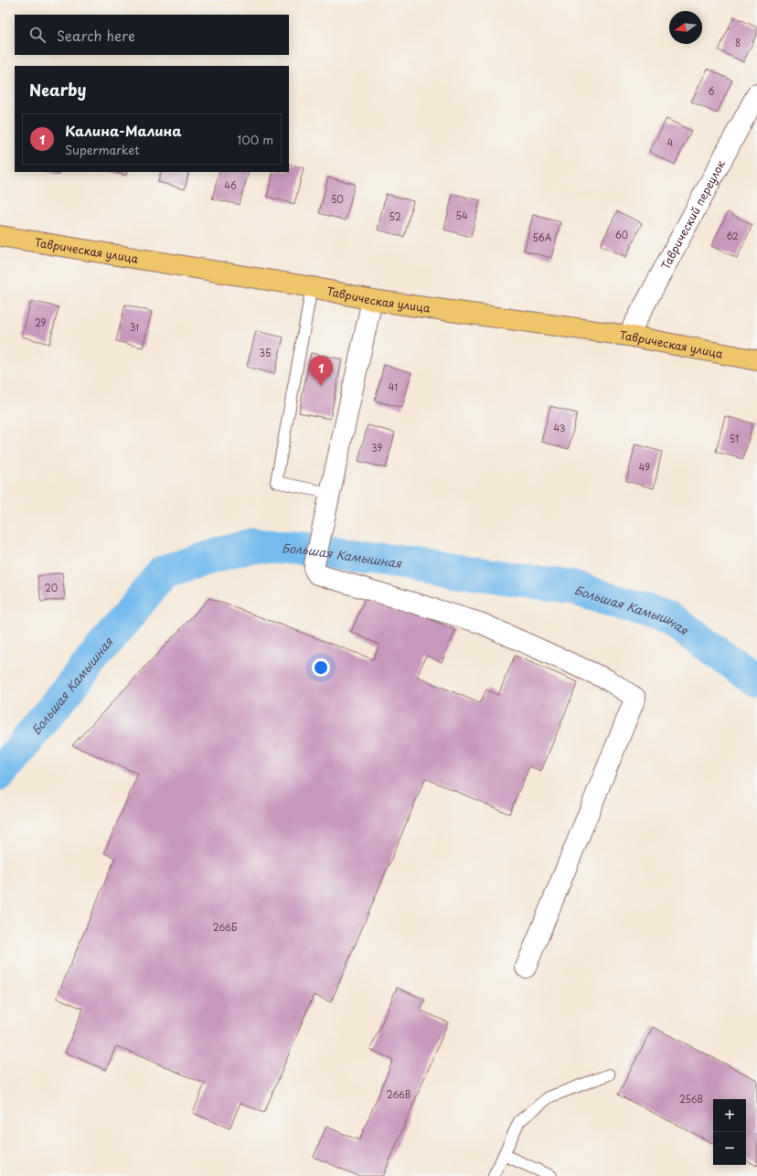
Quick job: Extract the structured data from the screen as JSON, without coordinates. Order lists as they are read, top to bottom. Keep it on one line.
{"streets":{"main road":["Таврическая улица"],"street":["Таврический переулок"]},"crossings":[["Таврический переулок","Таврическая улица"]],"water":["Большая Камышная"],"house_numbers":["8","6","4","46","50","54","52","60","62","56А","29","31","35","41","43","51","39","49","20","266Б","266В","256В"],"north":"left","page":{"search":"Search here","heading":"Nearby","list":[{"mark":"1","name":"Калина-Малина","note":"Supermarket","value":"100 m"}],"pins":"1","map_buttons":["+","−"]}}
